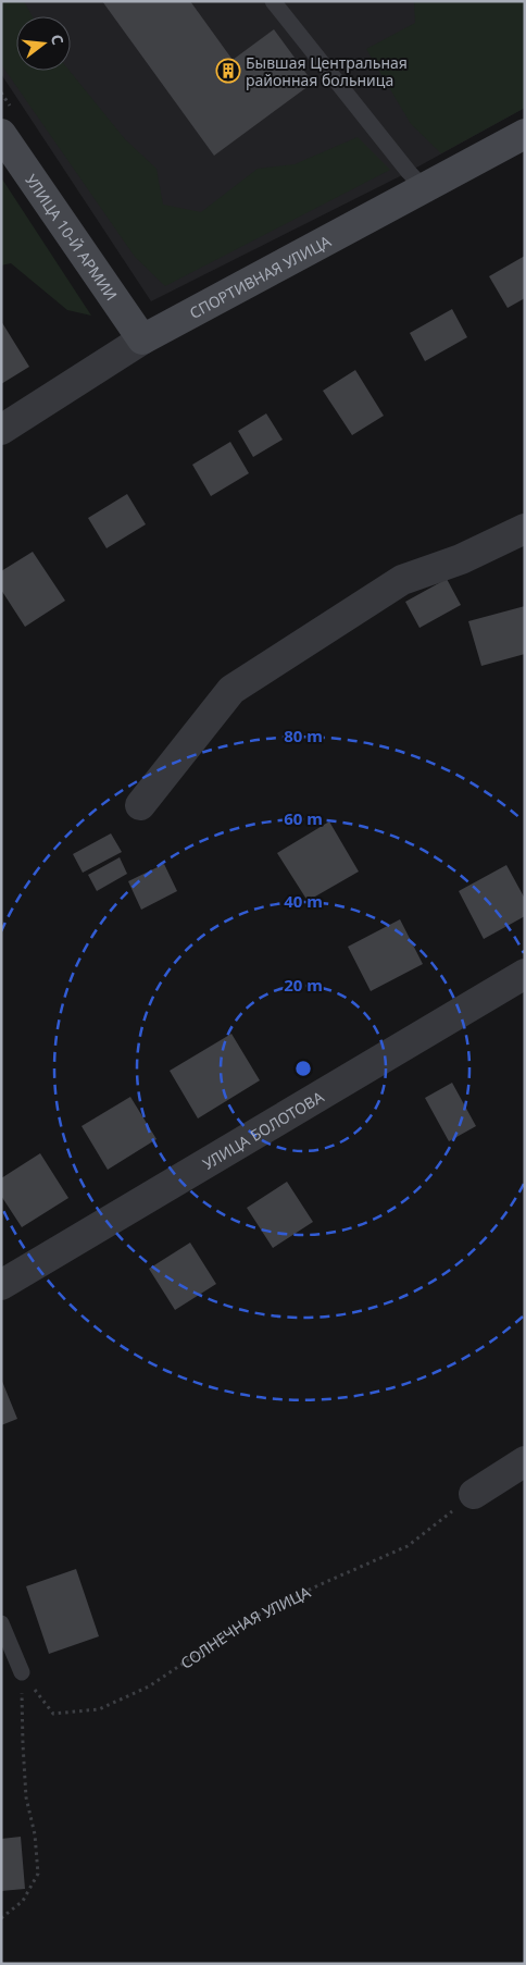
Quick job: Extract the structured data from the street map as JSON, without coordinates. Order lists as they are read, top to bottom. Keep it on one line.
{"streets":{"main road":["УЛИЦА 10-Й АРМИИ","СПОРТИВНАЯ УЛИЦА"],"street":["УЛИЦА БОЛОТОВА"],"path":["СОЛНЕЧНАЯ УЛИЦА"]},"crossings":[["УЛИЦА 10-Й АРМИИ","СПОРТИВНАЯ УЛИЦА"]],"places":{"building":["Бывшая Центральная районная больница"]},"north":"right","rings":["80 m","60 m","40 m","20 m"]}
